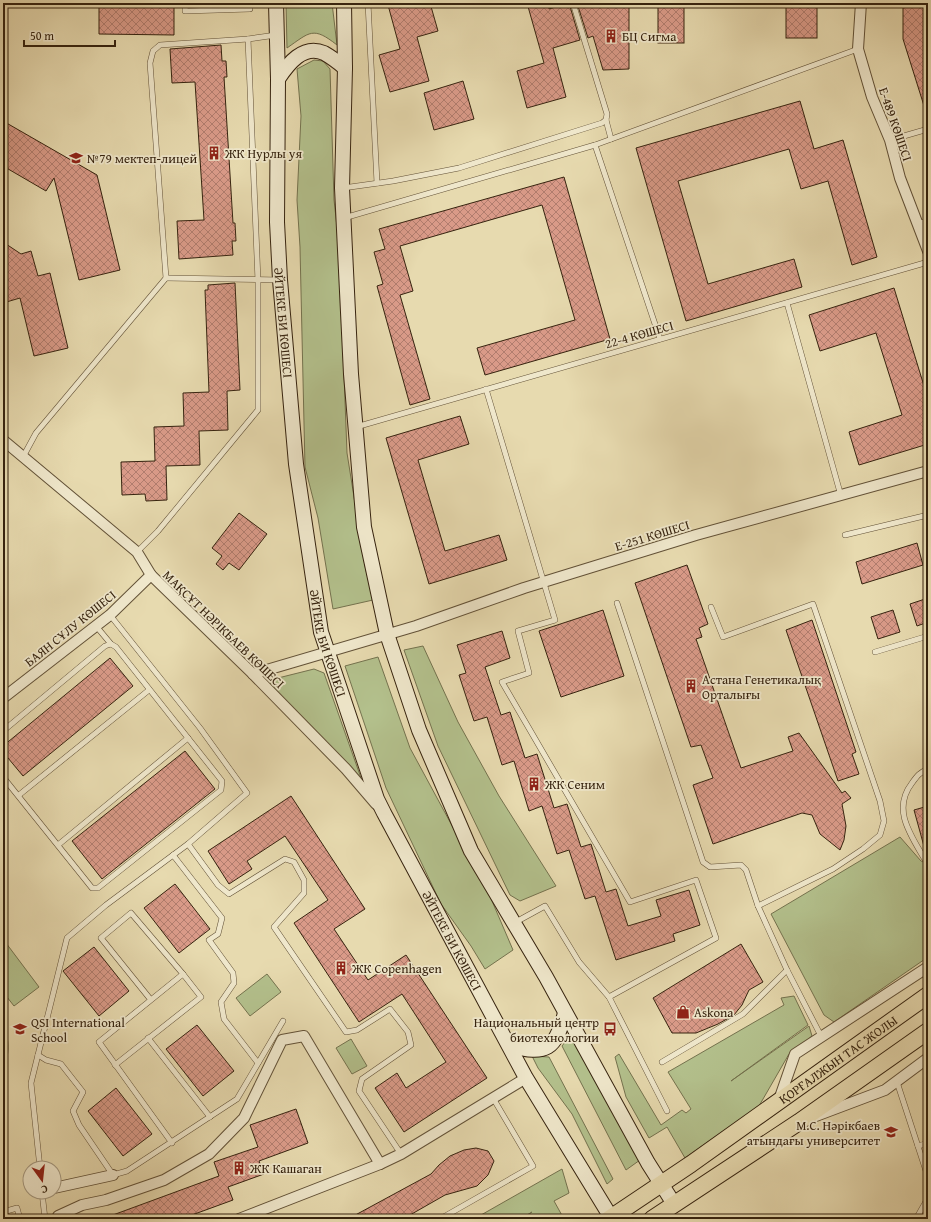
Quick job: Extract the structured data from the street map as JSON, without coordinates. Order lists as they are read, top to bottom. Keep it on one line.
{"streets":{"main road":["ҚОРҒАЛЖЫН ТАС ЖОЛЫ"],"street":["Е-489 КӨШЕСІ","ӘЙТЕКЕ БИ КӨШЕСІ","Е-251 КӨШЕСІ","БАЯН СҰЛУ КӨШЕСІ","МАҚСҰТ НӘРІКБАЕВ КӨШЕСІ"],"lane":["22-4 КӨШЕСІ"]},"crossings":[["ӘЙТЕКЕ БИ КӨШЕСІ","Е-251 КӨШЕСІ"],["ӘЙТЕКЕ БИ КӨШЕСІ","МАҚСҰТ НӘРІКБАЕВ КӨШЕСІ"],["ӘЙТЕКЕ БИ КӨШЕСІ","ҚОРҒАЛЖЫН ТАС ЖОЛЫ"],["Е-251 КӨШЕСІ","МАҚСҰТ НӘРІКБАЕВ КӨШЕСІ"],["БАЯН СҰЛУ КӨШЕСІ","МАҚСҰТ НӘРІКБАЕВ КӨШЕСІ"]],"places":{"building":["БЦ Сигма","ЖК Нурлы уя","Астана Генетикалық Орталығы","ЖК Сеним","ЖК Copenhagen","ЖК Кашаган"],"school or university":["№79 мектеп-лицей","QSI International School","М.С. Нәрікбаев атындағы университет"],"shop":["Askona"],"bus stop":["Национальный центр биотехнологии"]},"scale_bar":"50 m","north":"bottom"}
